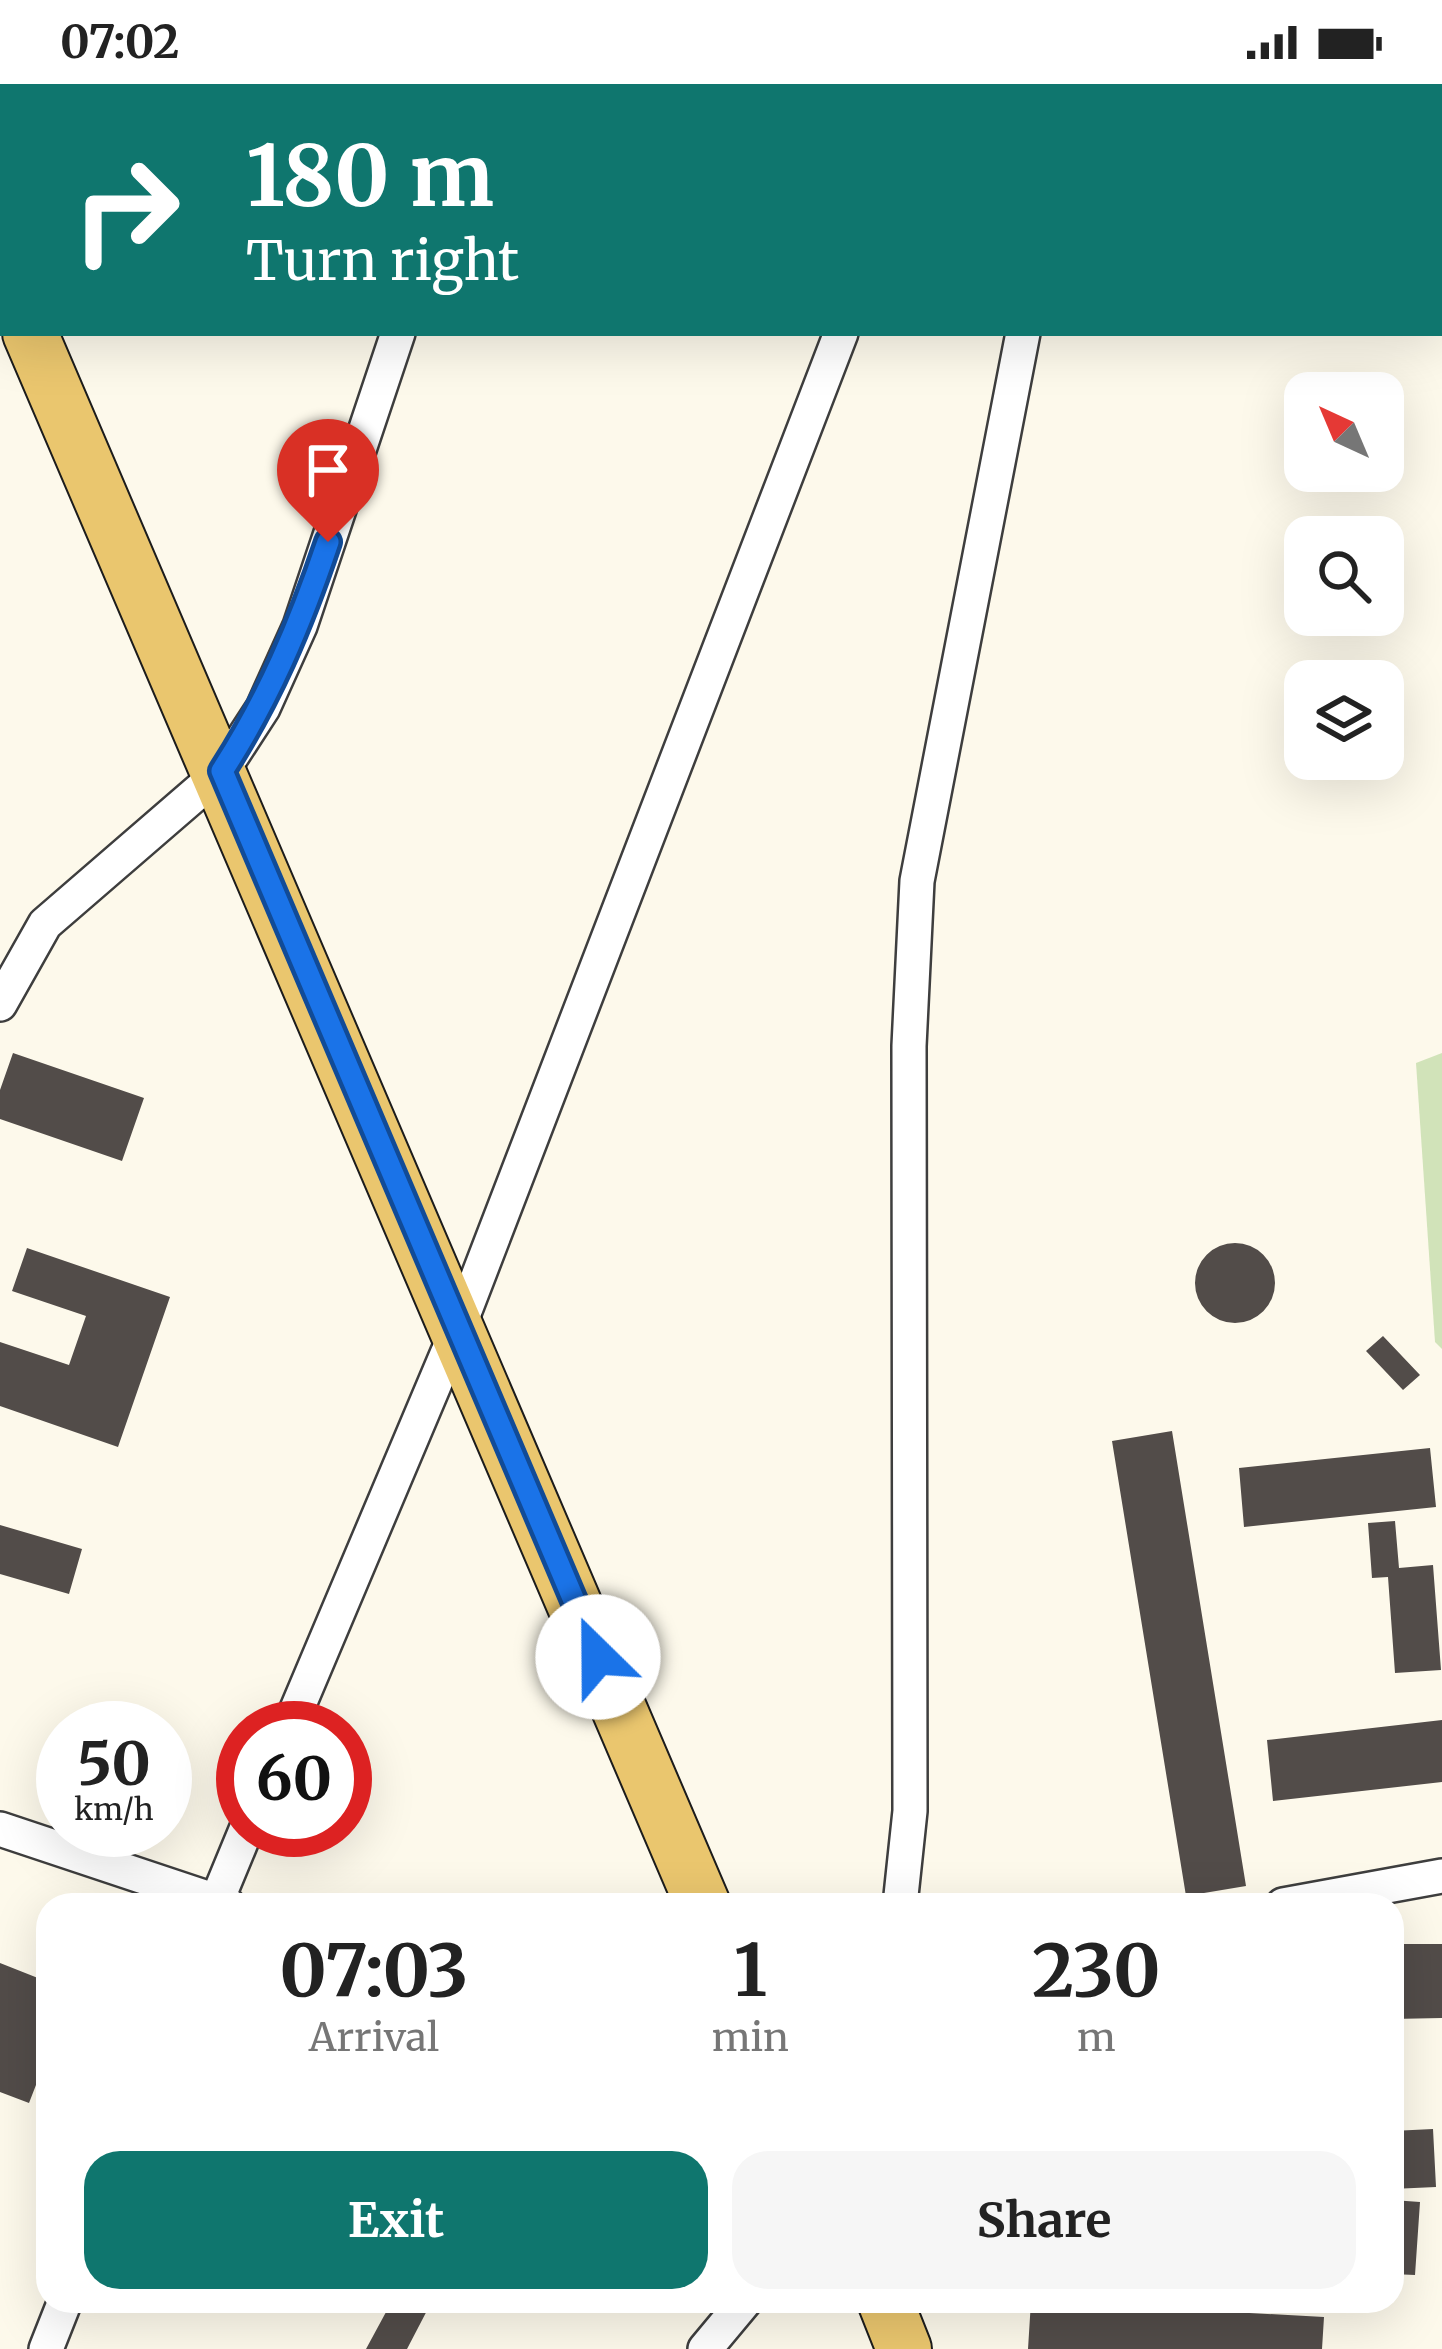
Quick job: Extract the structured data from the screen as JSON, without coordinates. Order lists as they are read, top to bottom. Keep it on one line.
{"north":"top left","page":{"status":"07:02","turn":["180 m","Turn right"],"speed":"50 km/h","limit":"60","eta":["07:03","Arrival","1","min","230","m"],"buttons":["Exit","Share"]}}
